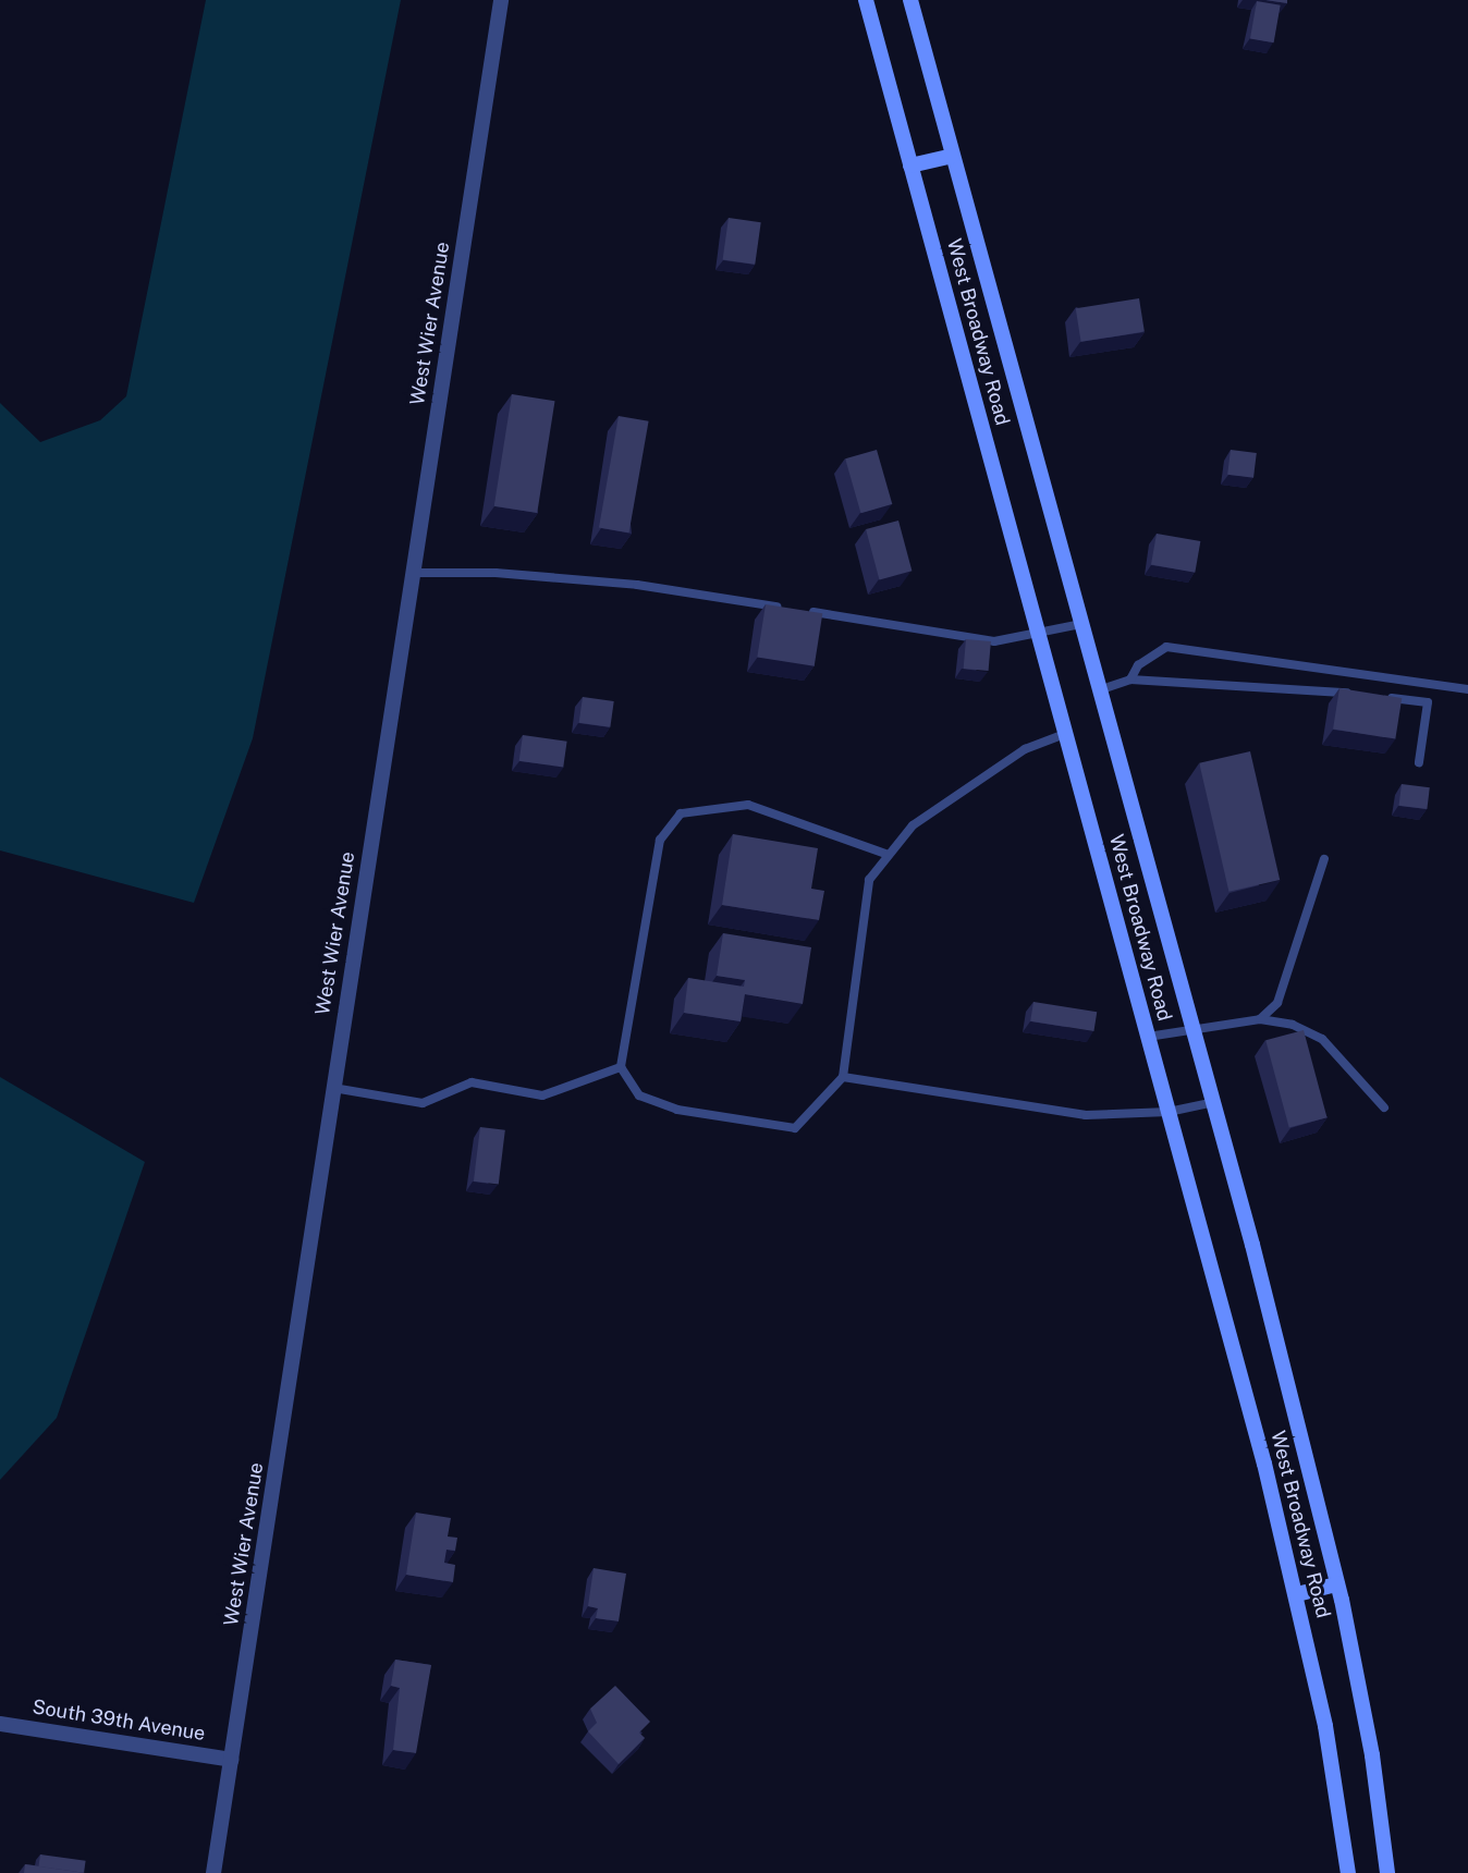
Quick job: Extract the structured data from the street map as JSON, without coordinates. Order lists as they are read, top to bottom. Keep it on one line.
{"streets":{"main road":["West Broadway Road"],"street":["West Wier Avenue","South 39th Avenue"]},"crossings":[["West Wier Avenue","South 39th Avenue"]]}
